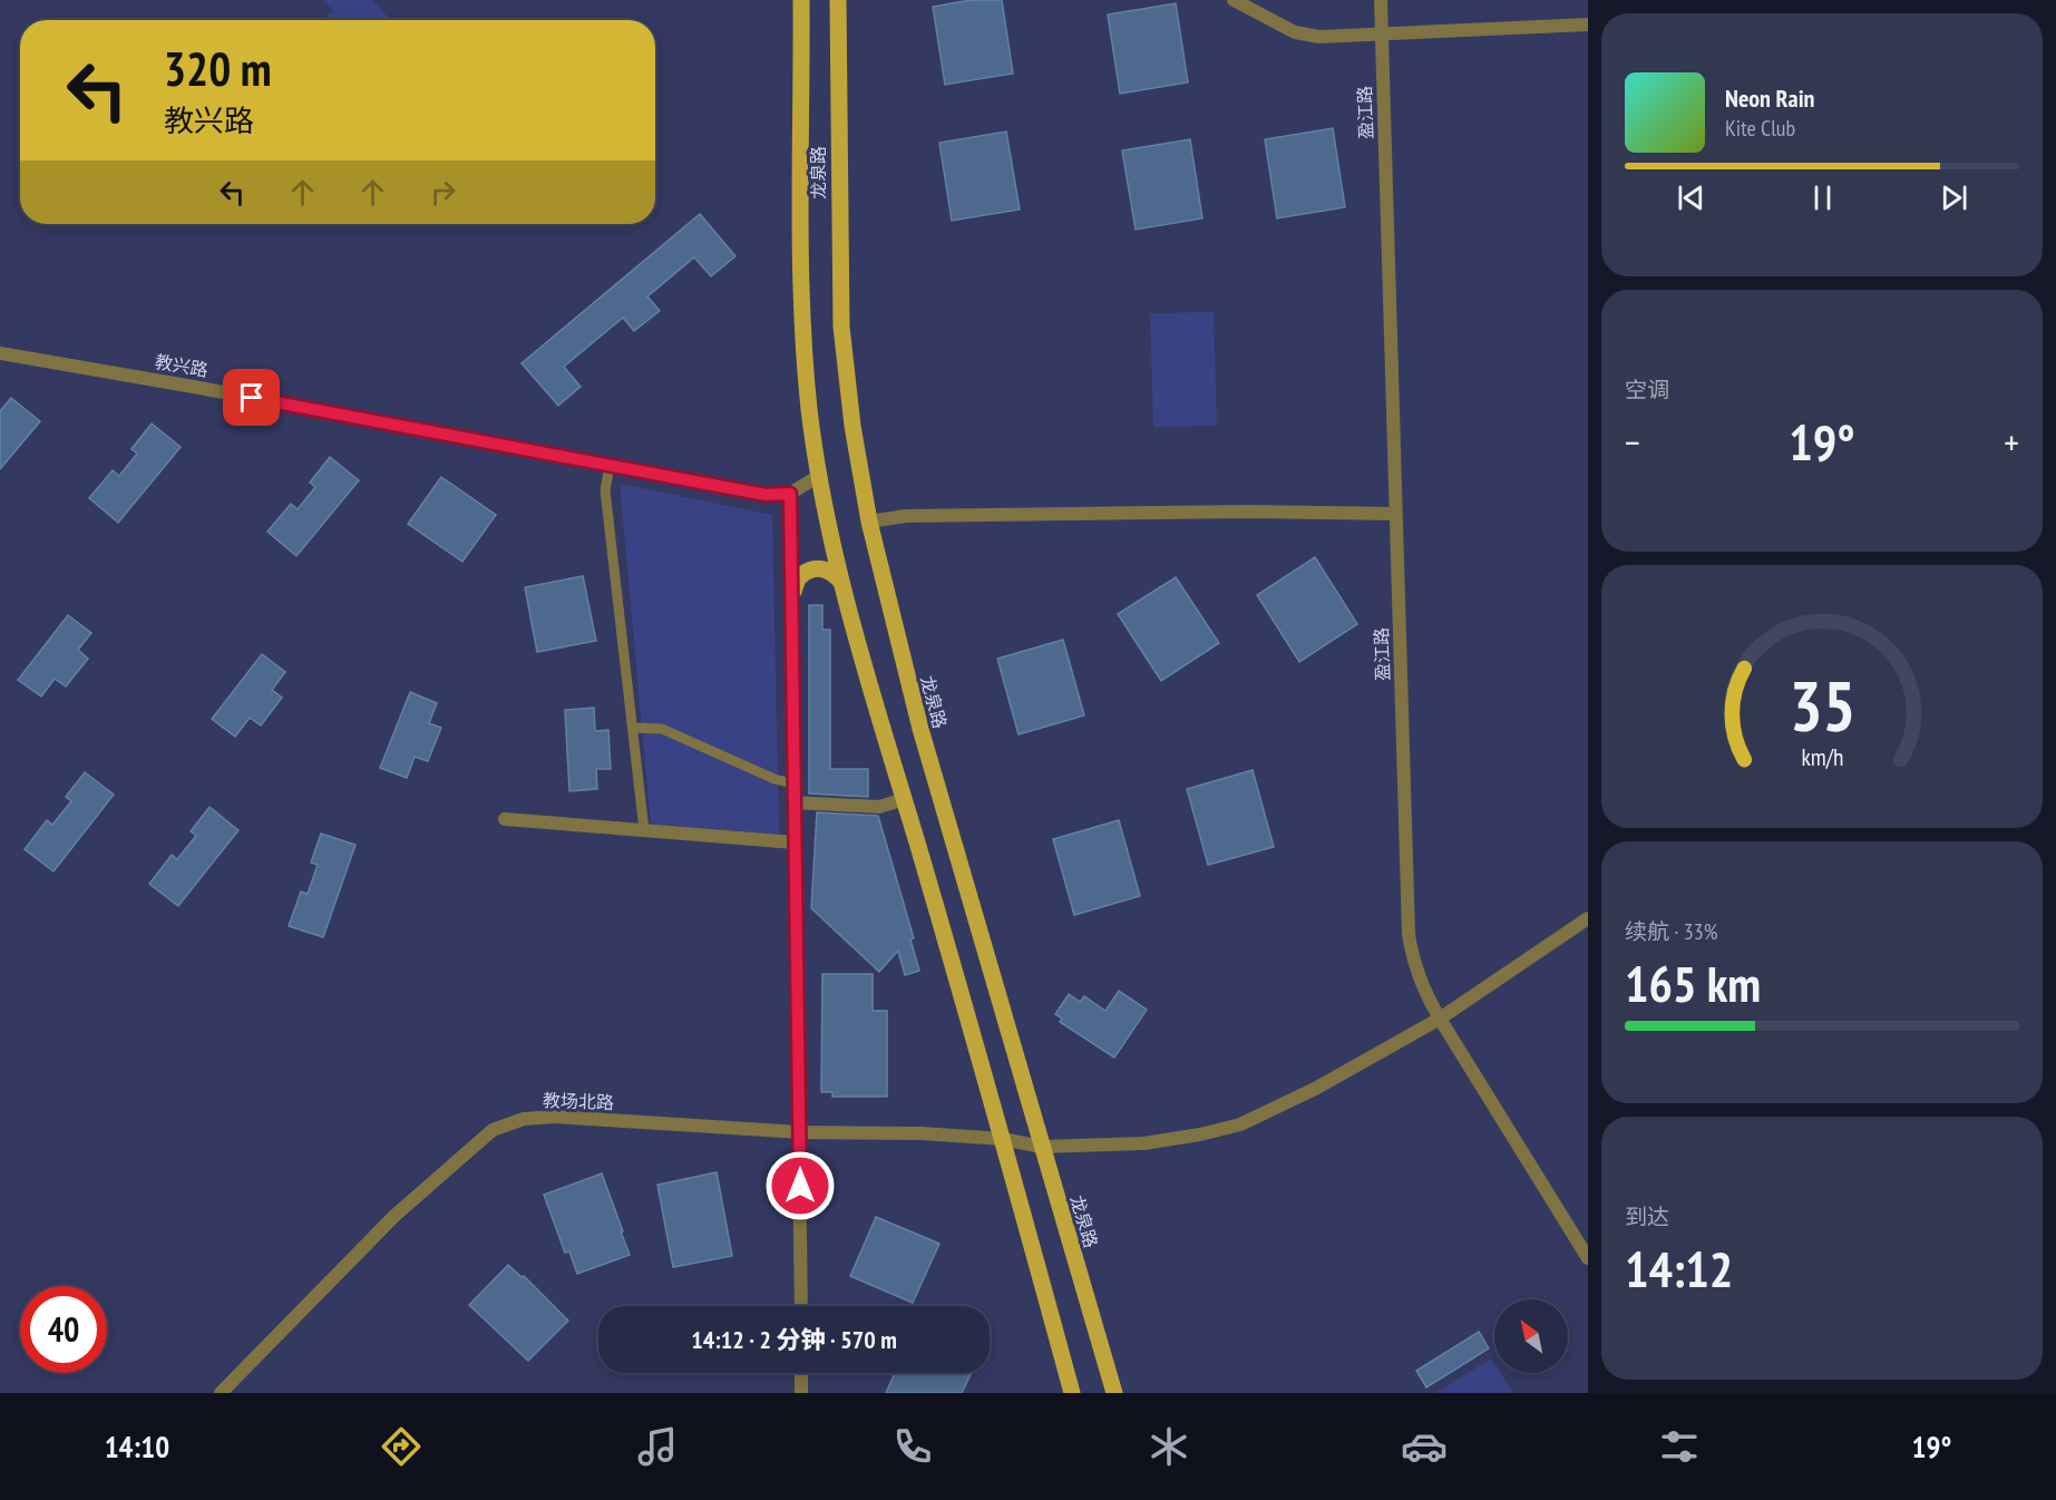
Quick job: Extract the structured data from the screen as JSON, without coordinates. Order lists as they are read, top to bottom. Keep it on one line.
{"streets":{"main road":["龙泉路"],"street":["盈江路","教兴路","教场北路"]},"crossings":[["盈江路","教场北路"],["龙泉路","教场北路"]],"north":"top left","page":{"turn":["320 m","教兴路"],"song":["Neon Rain","Kite Club"],"tile":["空调",["续航 · 33%","165 km"],["到达","14:12"]],"heat":["−","19°","+"],"limit":"40","trip":"14:12 · 2 分钟 · 570 m","tabs":["14:10","19°"],"gauge":["35","km/h"]}}
